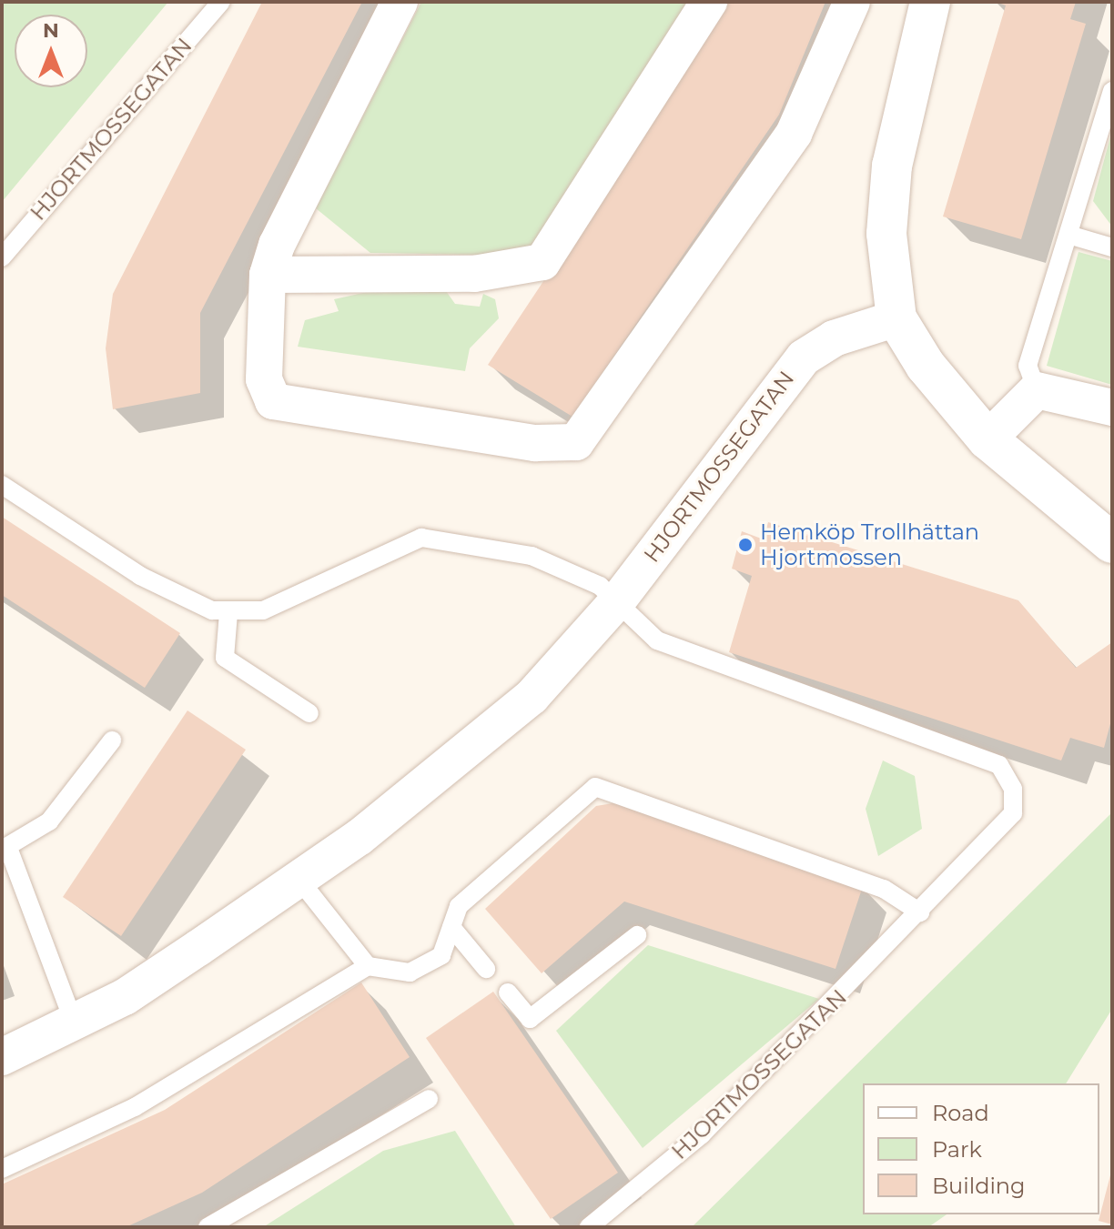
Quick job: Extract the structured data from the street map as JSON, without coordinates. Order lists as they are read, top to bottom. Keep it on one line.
{"streets":{"street":["HJORTMOSSEGATAN"]},"places":["Hemköp Trollhättan Hjortmossen"],"legend":["Road","Park","Building"],"north":"top"}
